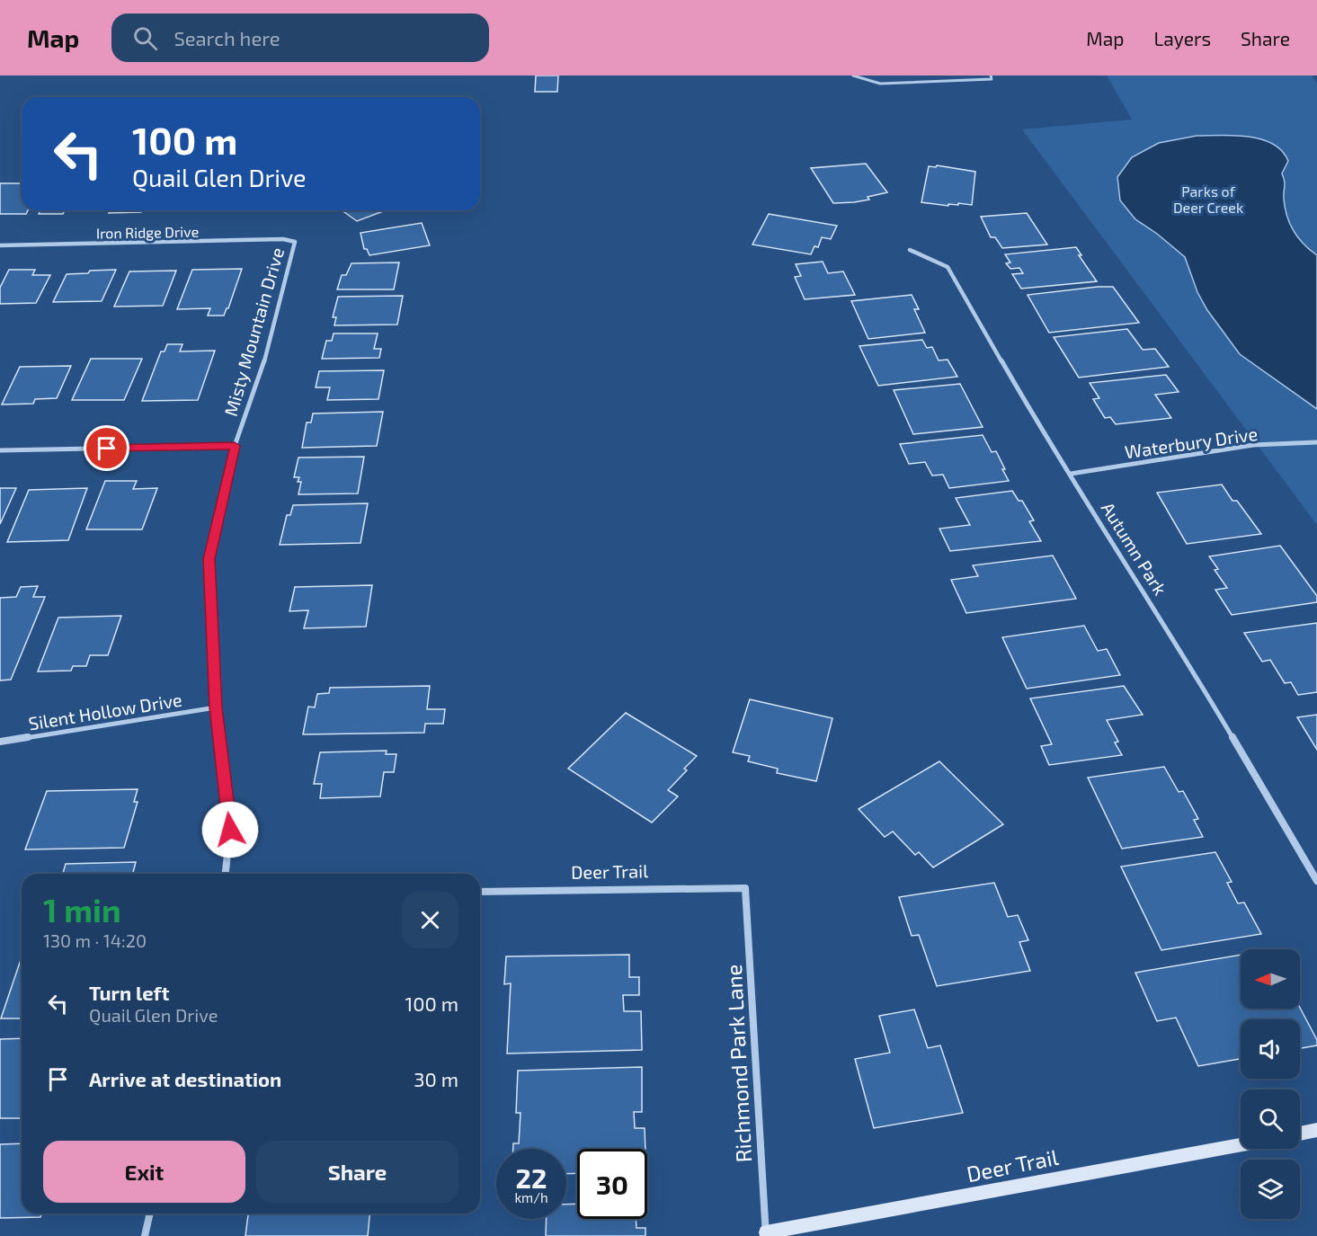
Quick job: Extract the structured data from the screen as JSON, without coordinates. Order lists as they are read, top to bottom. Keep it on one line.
{"streets":{"street":["Iron Ridge Drive","Misty Mountain Drive","Waterbury Drive","Autumn Park","Silent Hollow Drive","Deer Trail","Richmond Park Lane"]},"crossings":[["Iron Ridge Drive","Misty Mountain Drive"],["Misty Mountain Drive","Silent Hollow Drive"],["Waterbury Drive","Autumn Park"],["Deer Trail","Richmond Park Lane"]],"parks":["Parks of Deer Creek"],"north":"left","page":{"header":"Map","search":"Search here","nav":["Map","Layers","Share"],"turn":["100 m","Quail Glen Drive"],"heading":["1 min","130 m · 14:20"],"list":[{"name":"Turn left","note":"Quail Glen Drive","value":"100 m"},{"name":"Arrive at destination","value":"30 m"}],"buttons":["Exit","Share"],"speed":"22 km/h","limit":"30"}}
